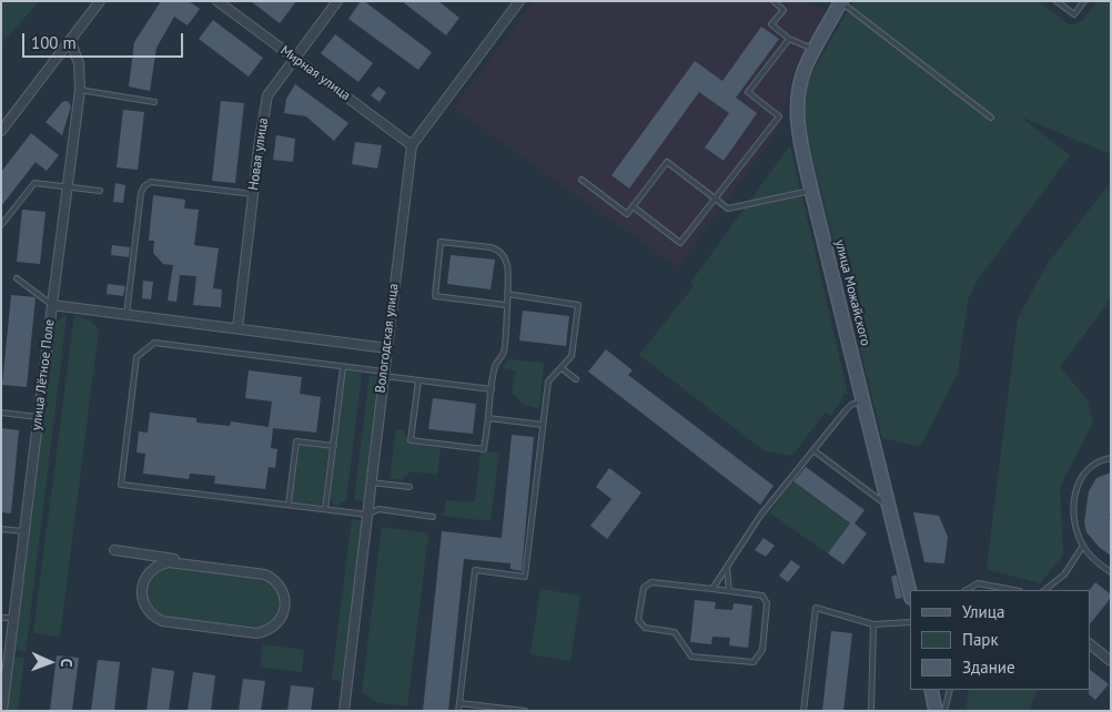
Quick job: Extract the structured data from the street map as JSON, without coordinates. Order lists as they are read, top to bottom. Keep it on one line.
{"streets":{"main road":["улица Можайского"],"street":["Мирная улица","Новая улица","Вологодская улица","улица Лётное Поле"]},"crossings":[["Мирная улица","Новая улица"],["Мирная улица","Вологодская улица"]],"legend":["Улица","Парк","Здание"],"scale_bar":"100 m","north":"right"}
